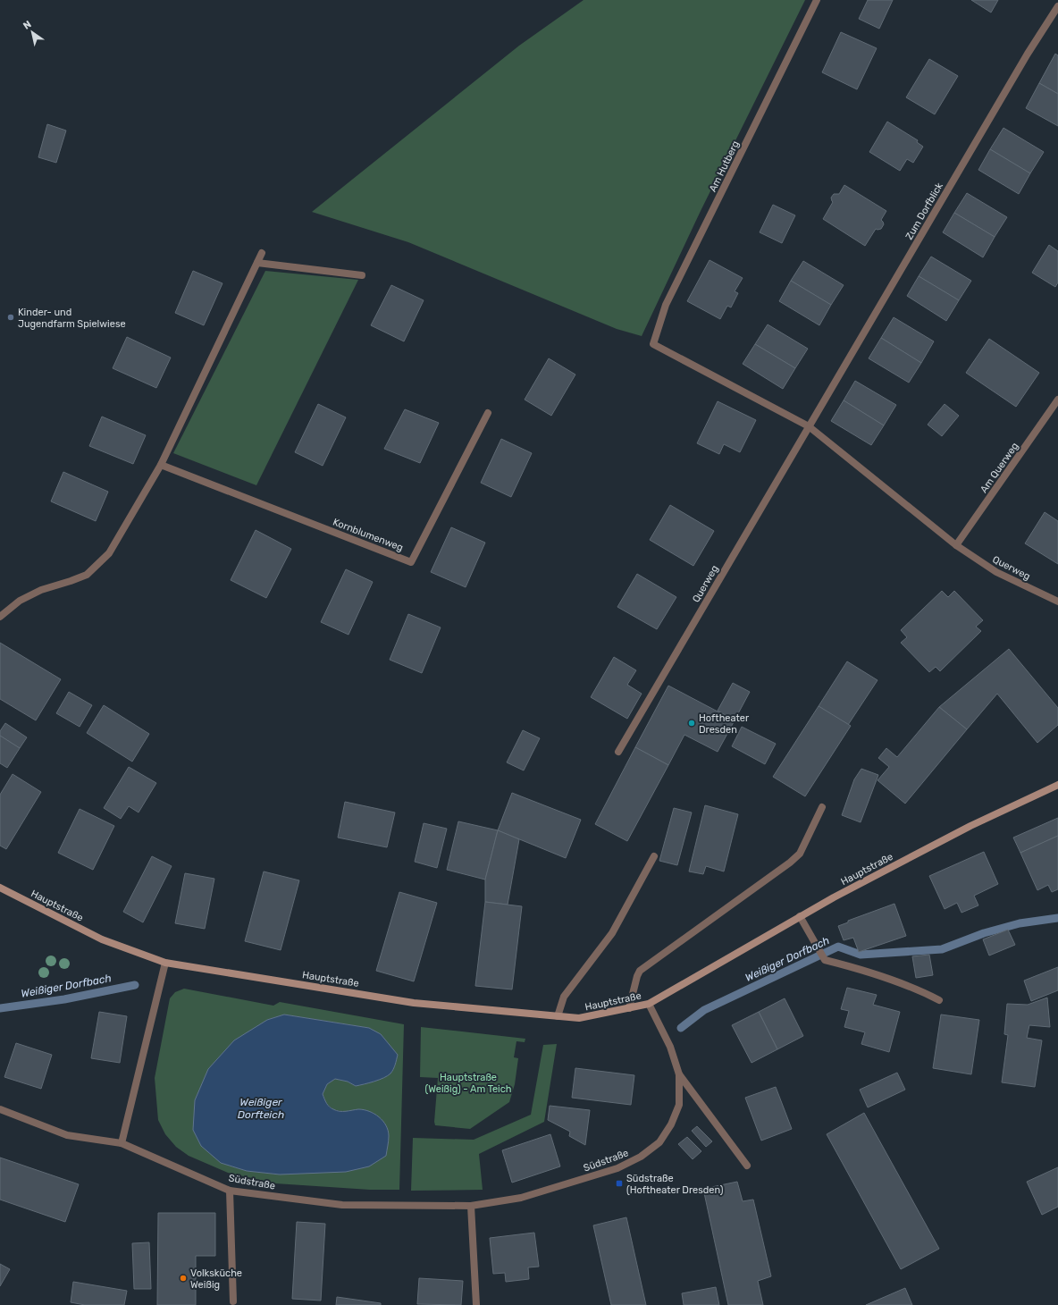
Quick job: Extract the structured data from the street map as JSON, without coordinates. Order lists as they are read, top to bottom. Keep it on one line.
{"streets":{"street":["Am Hutberg","Zum Dorfblick","Am Querweg","Kornblumenweg","Querweg","Hauptstraße","Südstraße"]},"crossings":[["Am Hutberg","Querweg"],["Zum Dorfblick","Querweg"],["Am Querweg","Querweg"],["Hauptstraße","Südstraße"]],"water":["Weißiger Dorfbach","Weißiger Dorfteich"],"parks":["Hauptstraße (Weißig) - Am Teich"],"places":{"other":["Kinder- und Jugendfarm Spielwiese","Hoftheater Dresden","Volksküche Weißig"],"transit":["Südstraße (Hoftheater Dresden)"]},"north":"top left"}
